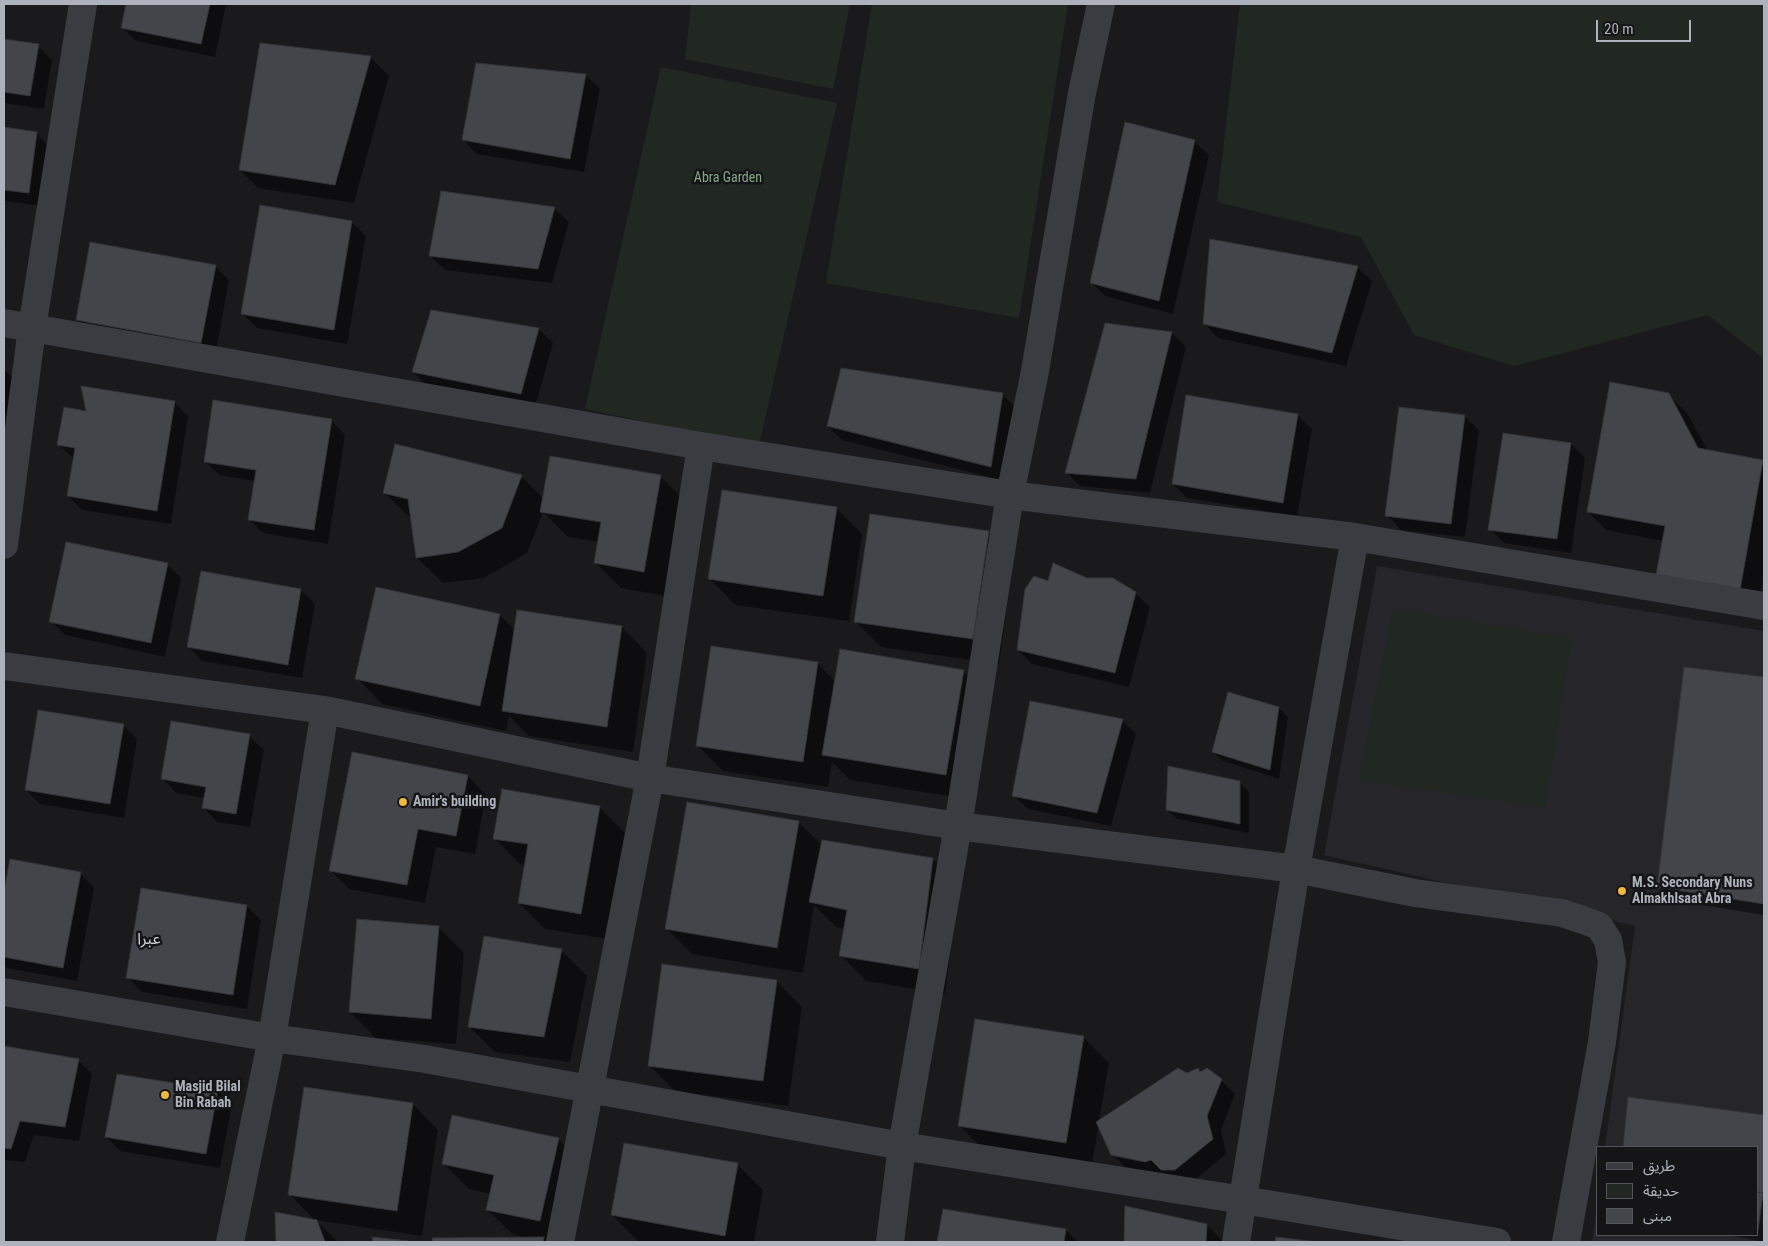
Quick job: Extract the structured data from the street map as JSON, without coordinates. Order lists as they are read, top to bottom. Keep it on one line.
{"districts":["عبرا"],"parks":["Abra Garden"],"places":["Amir's building","M.S. Secondary Nuns Almakhlsaat Abra","Masjid Bilal Bin Rabah"],"legend":["طريق","حديقة","مبنى"],"scale_bar":"20 m"}
